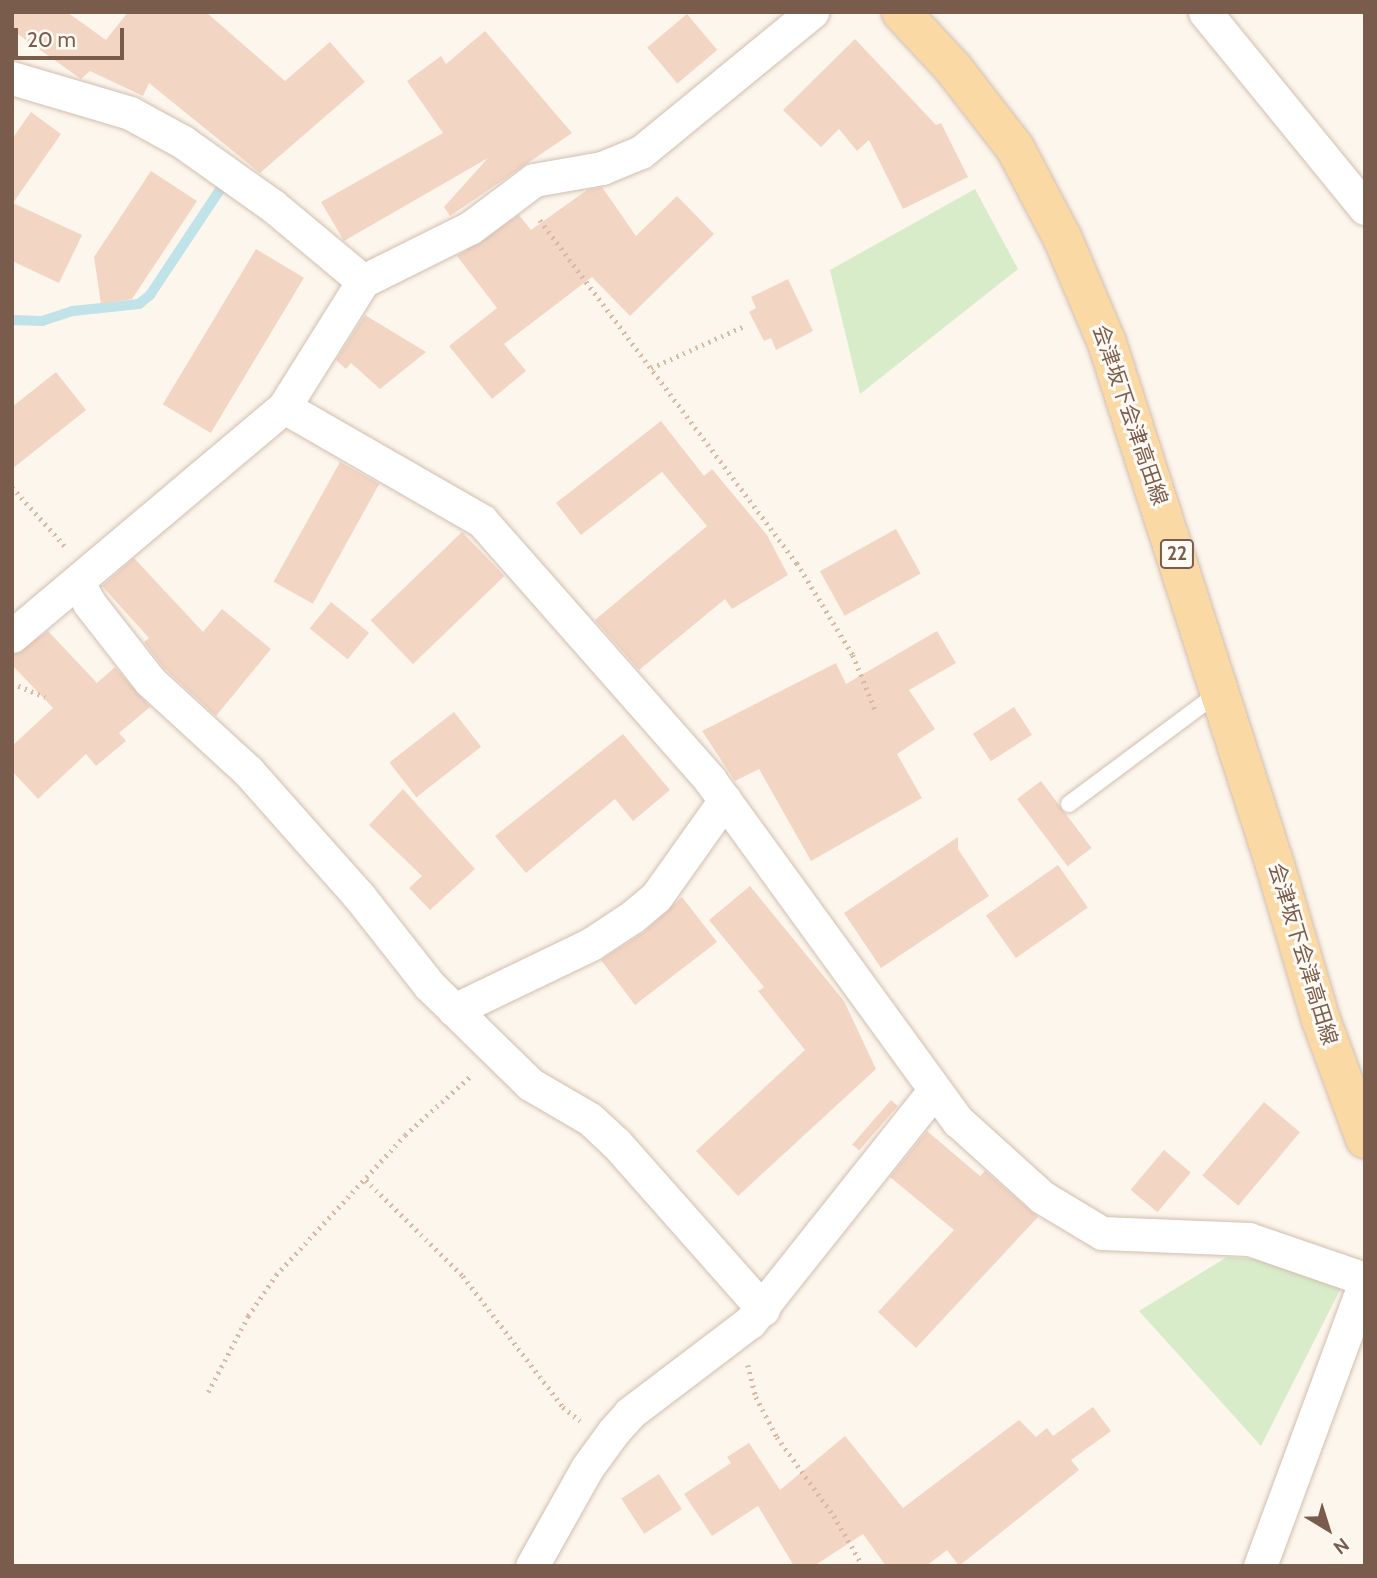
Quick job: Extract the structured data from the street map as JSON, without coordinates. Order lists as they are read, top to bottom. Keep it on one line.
{"streets":{"main road":["会津坂下会津高田線","22"]},"scale_bar":"20 m","north":"bottom right"}
